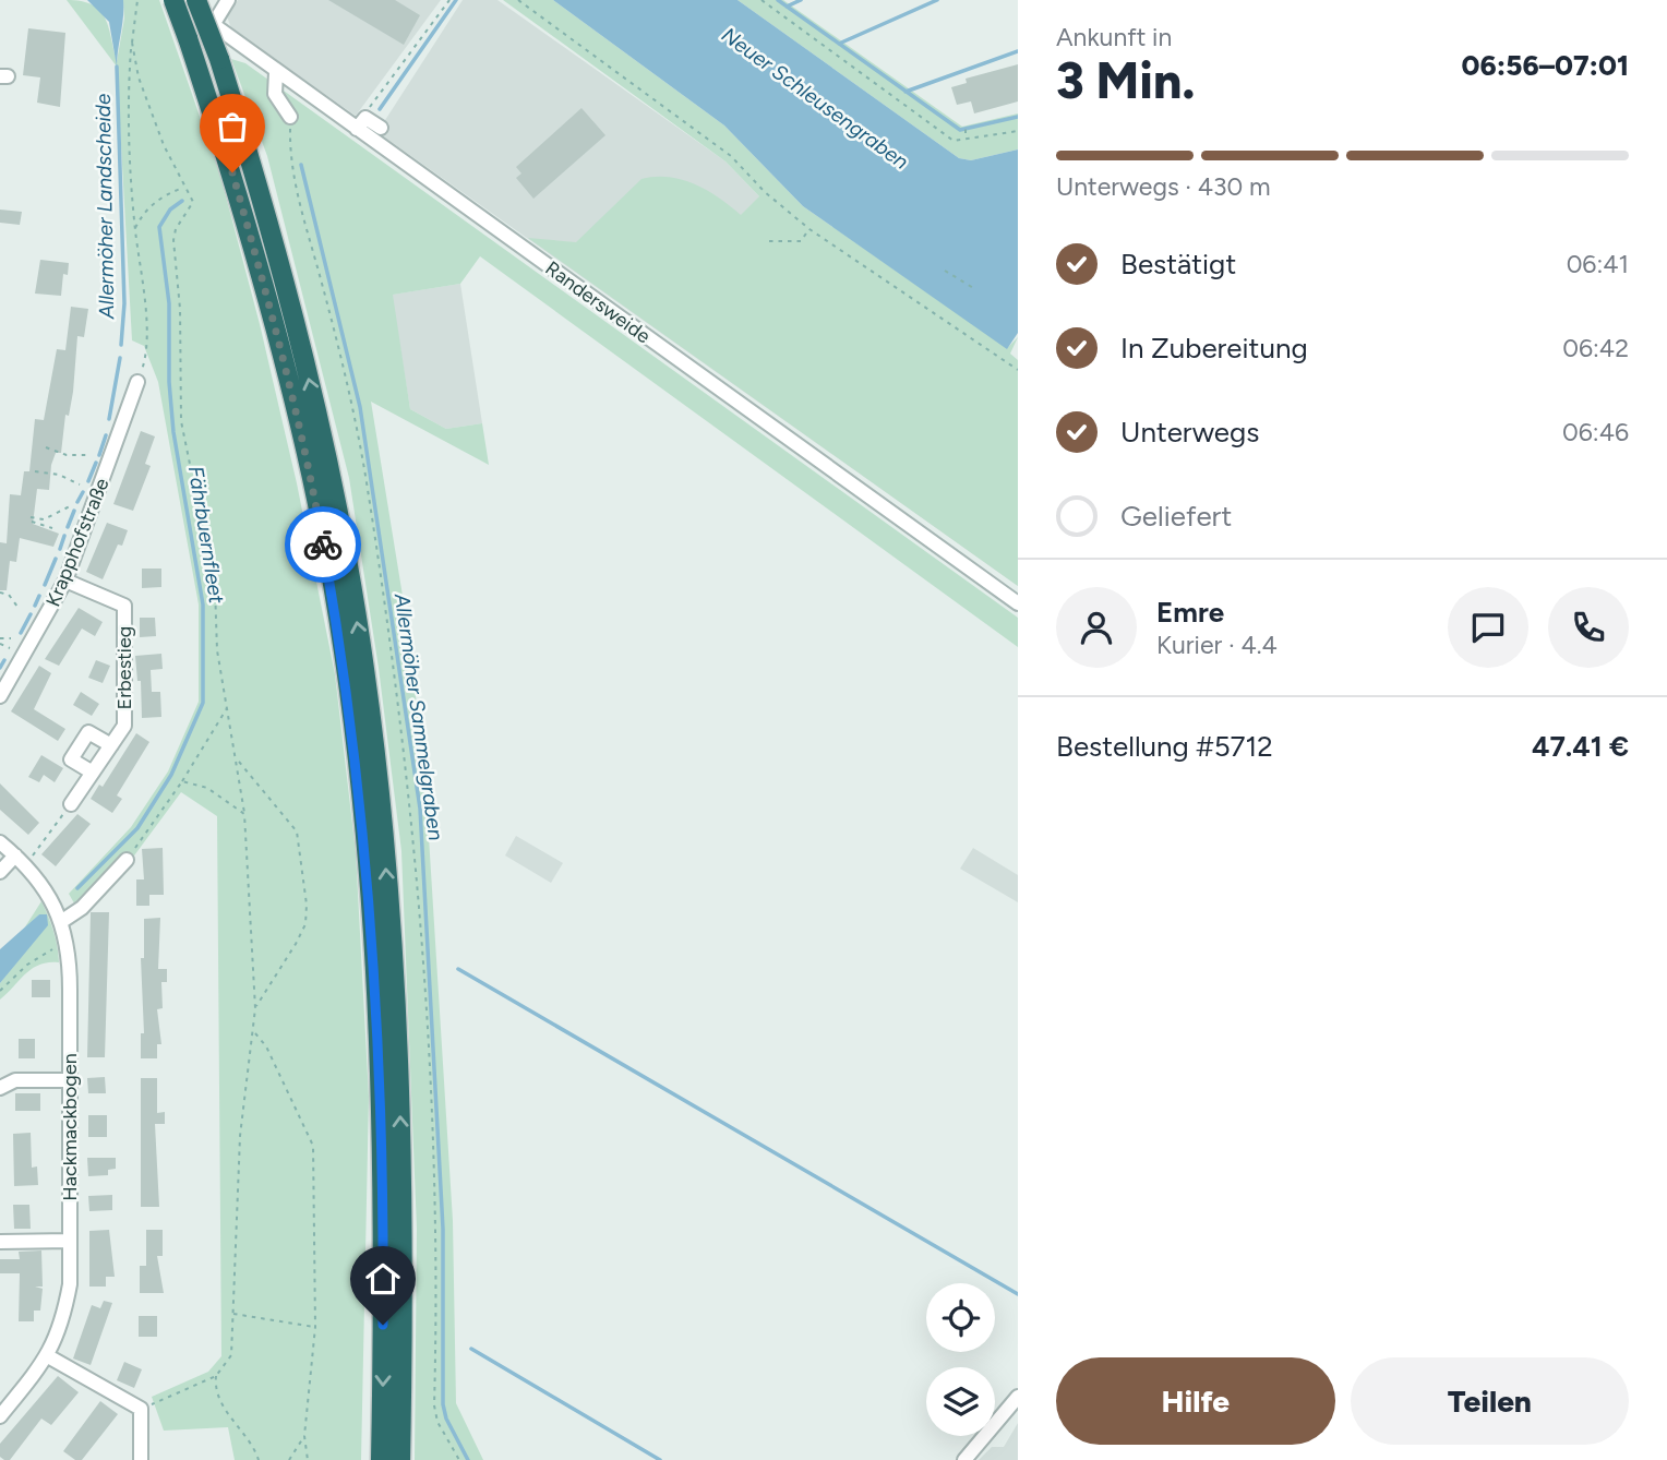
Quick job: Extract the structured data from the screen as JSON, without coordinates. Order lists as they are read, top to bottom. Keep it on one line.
{"streets":{"street":["Randersweide","Krapphofstraße","Erbestieg","Hackmackbogen"]},"crossings":[["Krapphofstraße","Erbestieg"]],"water":["Neuer Schleusengraben","Allermöher Landscheide","Fährbuernfleet","Allermöher Sammelgraben"],"page":{"heading":["3 Min.","Ankunft in","06:56–07:01"],"panel":["Emre","Kurier · 4.4","Bestellung #5712","47.41 €"],"bar":"Unterwegs · 430 m","list":[["Bestätigt","06:41"],["In Zubereitung","06:42"],["Unterwegs","06:46"],"Geliefert"],"buttons":["Hilfe","Teilen"]}}
